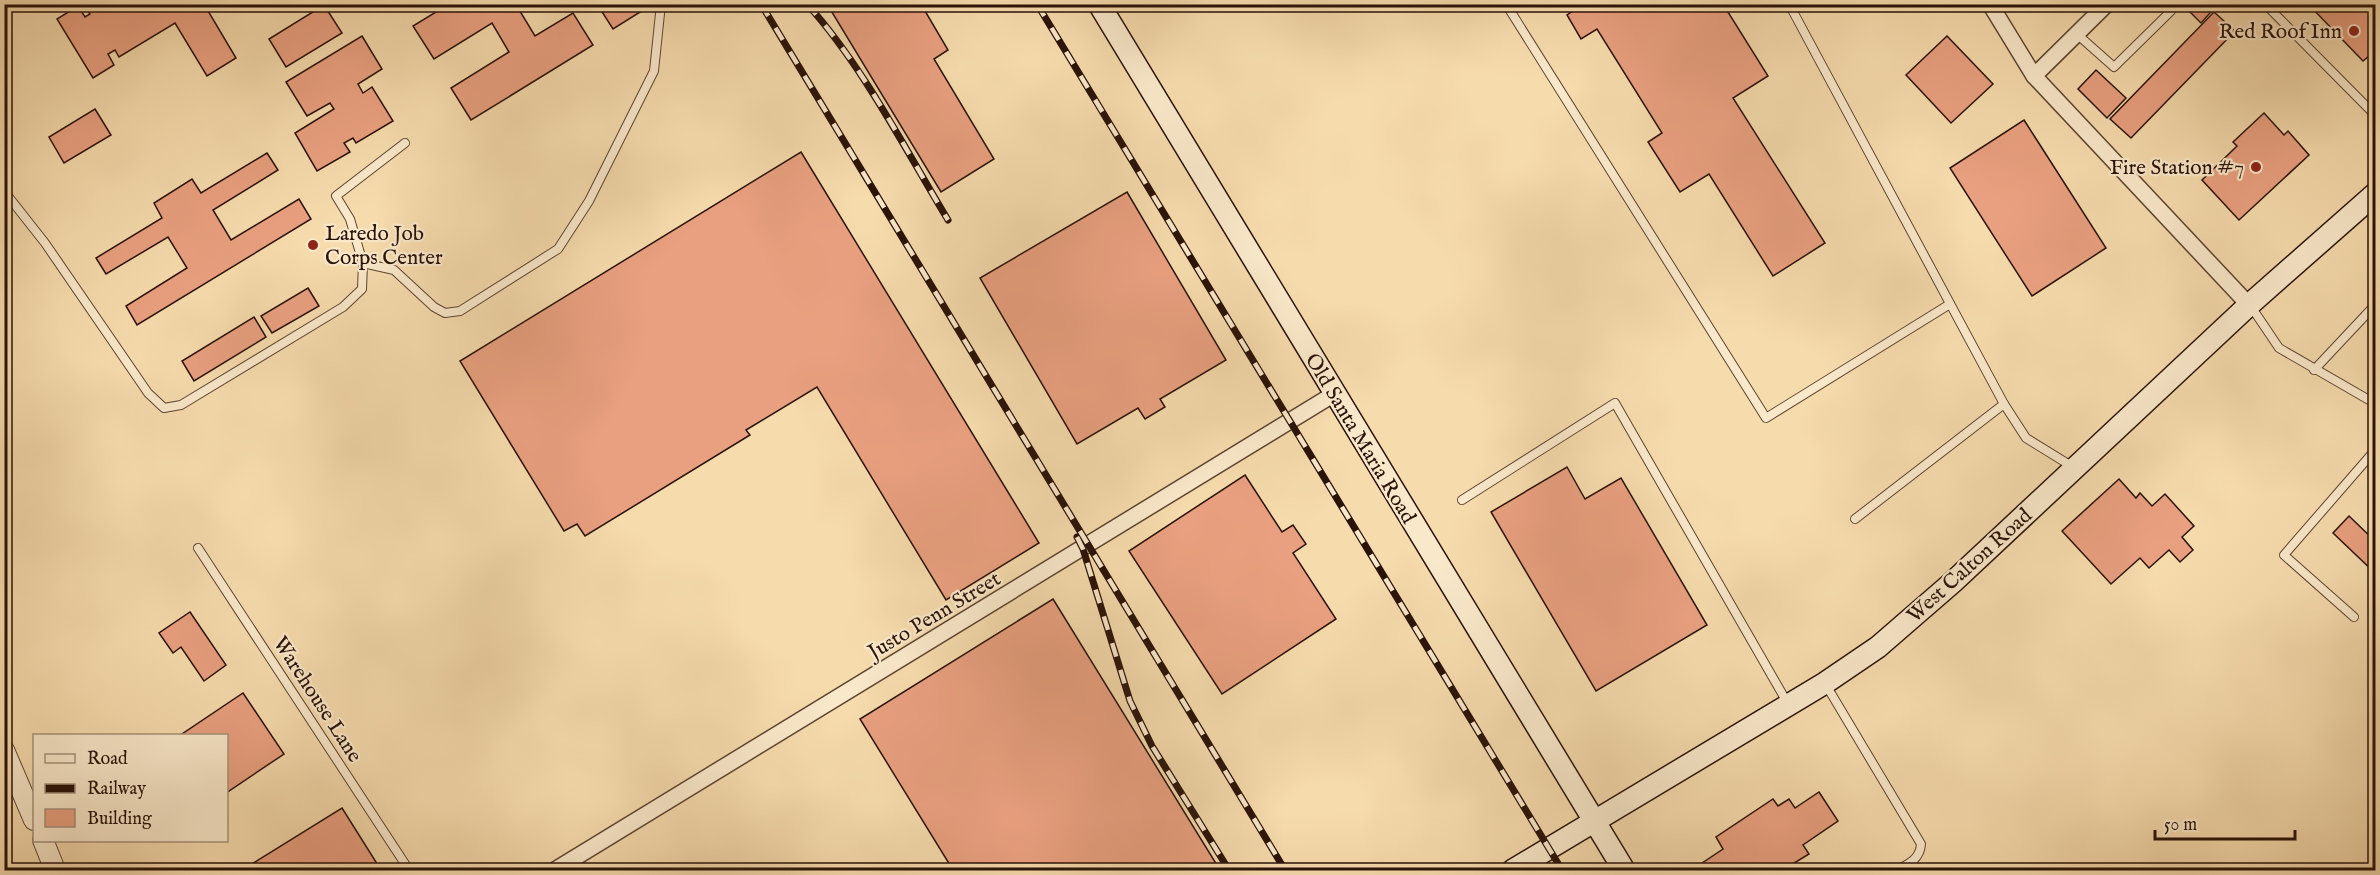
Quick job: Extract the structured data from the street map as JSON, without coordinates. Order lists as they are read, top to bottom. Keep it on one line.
{"streets":{"main road":["Old Santa Maria Road","West Calton Road"],"street":["Justo Penn Street"],"lane":["Warehouse Lane"]},"crossings":[["Old Santa Maria Road","West Calton Road"],["Old Santa Maria Road","Justo Penn Street"]],"places":["Red Roof Inn","Fire Station #7","Laredo Job Corps Center"],"legend":["Road","Railway","Building"],"scale_bar":"50 m"}
